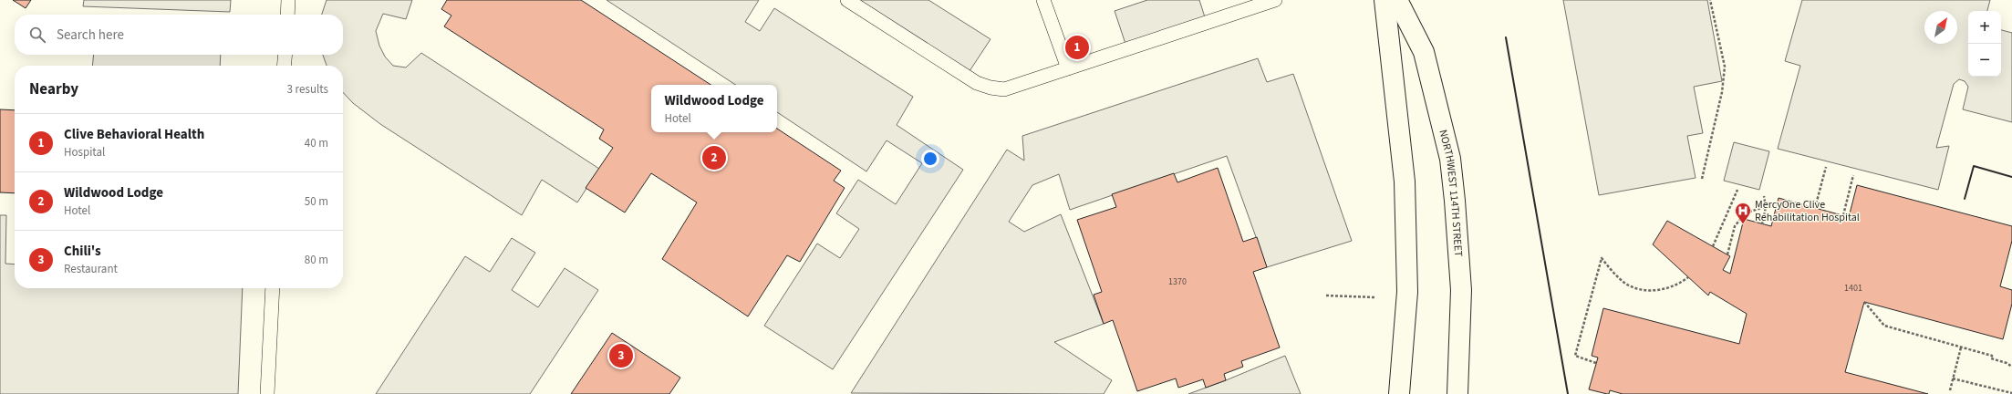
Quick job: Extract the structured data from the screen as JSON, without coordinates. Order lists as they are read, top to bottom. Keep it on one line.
{"streets":{"street":["NORTHWEST 114TH STREET"]},"places":{"hospital":["MercyOne Clive Rehabilitation Hospital"]},"house_numbers":["1370","1401"],"north":"top right","page":{"map_buttons":["+","−"],"search":"Search here","pins":["1","2","3"],"heading":["Nearby","3 results"],"popup":["Wildwood Lodge","Hotel"],"list":[{"mark":"1","name":"Clive Behavioral Health","note":"Hospital","value":"40 m"},{"mark":"2","name":"Wildwood Lodge","note":"Hotel","value":"50 m"},{"mark":"3","name":"Chili's","note":"Restaurant","value":"80 m"}]}}
